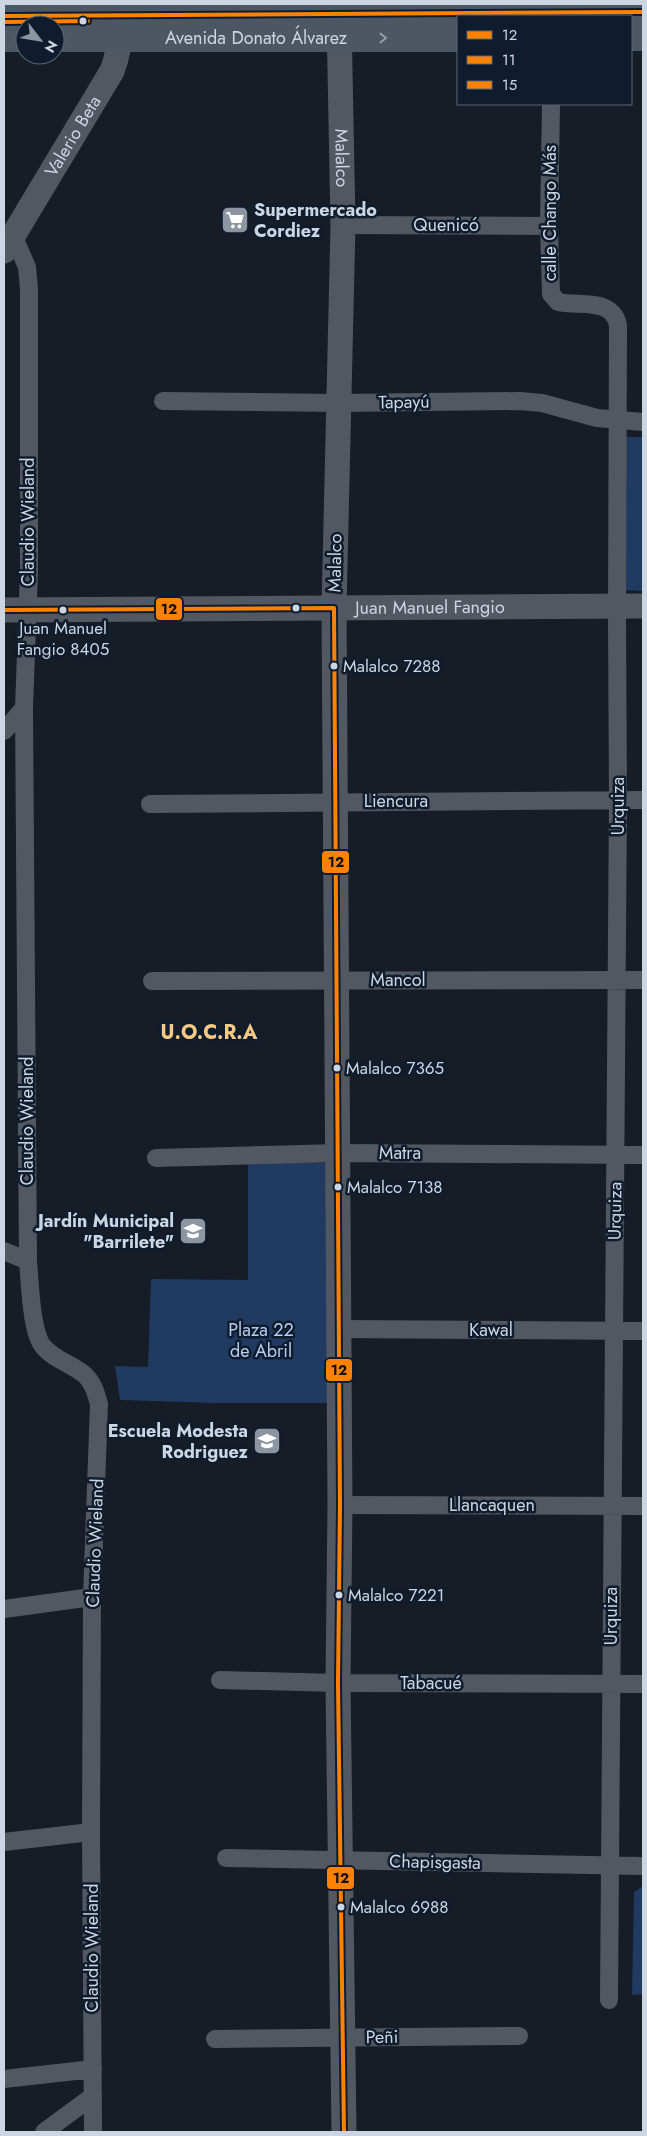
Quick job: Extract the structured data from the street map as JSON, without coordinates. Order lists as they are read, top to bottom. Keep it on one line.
{"streets":{"main road":["Avenida Donato Álvarez","Valerio Beta","Malalco","Juan Manuel Fangio"],"street":["calle Chango Más","Quenicó","Tapayú","Claudio Wieland","Liencura","Urquiza","Mancol","Matra","Kawal","Llancaquen","Tabacué","Chapisgasta","Peñi"]},"crossings":[["Avenida Donato Álvarez","Valerio Beta"],["Avenida Donato Álvarez","Malalco"],["Valerio Beta","Claudio Wieland"],["Malalco","Quenicó"],["Malalco","Tapayú"],["Malalco","Juan Manuel Fangio"],["Malalco","Liencura"],["Malalco","Mancol"],["Malalco","Matra"],["Malalco","Kawal"],["Malalco","Llancaquen"],["Malalco","Tabacué"],["Malalco","Chapisgasta"],["Malalco","Peñi"],["calle Chango Más","Quenicó"],["calle Chango Más","Tapayú"],["calle Chango Más","Urquiza"],["Tapayú","Urquiza"],["Claudio Wieland","Juan Manuel Fangio"],["Juan Manuel Fangio","Urquiza"],["Liencura","Urquiza"],["Urquiza","Mancol"],["Urquiza","Matra"],["Urquiza","Kawal"],["Urquiza","Llancaquen"],["Urquiza","Tabacué"],["Urquiza","Chapisgasta"]],"districts":["U.O.C.R.A"],"parks":["Plaza 22 de Abril"],"places":{"supermarket":["Supermercado Cordiez"],"other":["Juan Manuel Fangio 8405","Malalco 7288","Malalco 7365","Malalco 7138","Malalco 7221","Malalco 6988"],"school or university":["Jardín Municipal \"Barrilete\"","Escuela Modesta Rodriguez"]},"lines":["transit line 11","transit line 15","transit line 12"],"legend":["12","11","15"],"north":"bottom right"}
